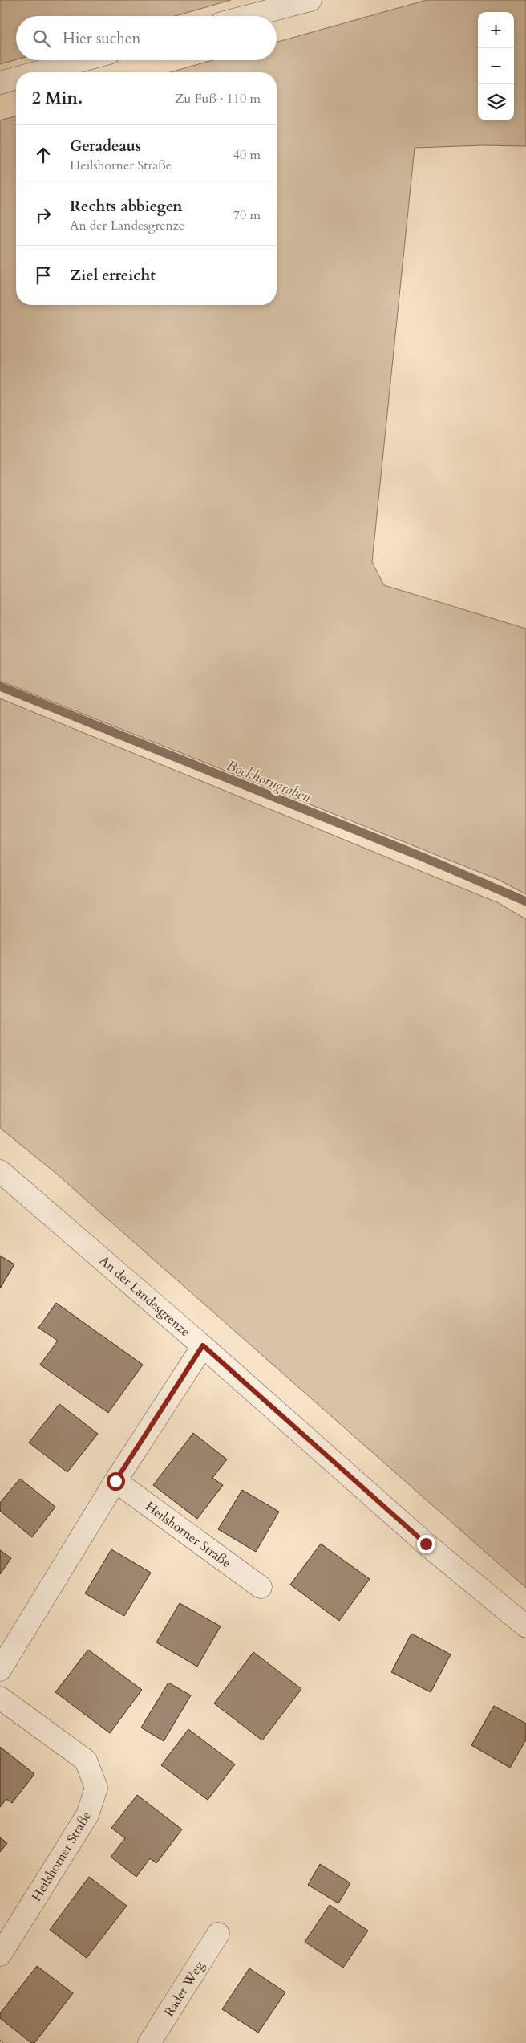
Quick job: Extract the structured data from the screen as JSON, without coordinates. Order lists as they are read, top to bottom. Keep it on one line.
{"streets":{"street":["An der Landesgrenze","Heilshorner Straße","Rader Weg"]},"water":["Bockhorngraben"],"page":{"map_buttons":["+","−"],"search":"Hier suchen","heading":["2 Min.","Zu Fuß · 110 m"],"list":[["Geradeaus","Heilshorner Straße","40 m"],["Rechts abbiegen","An der Landesgrenze","70 m"],"Ziel erreicht"]}}
